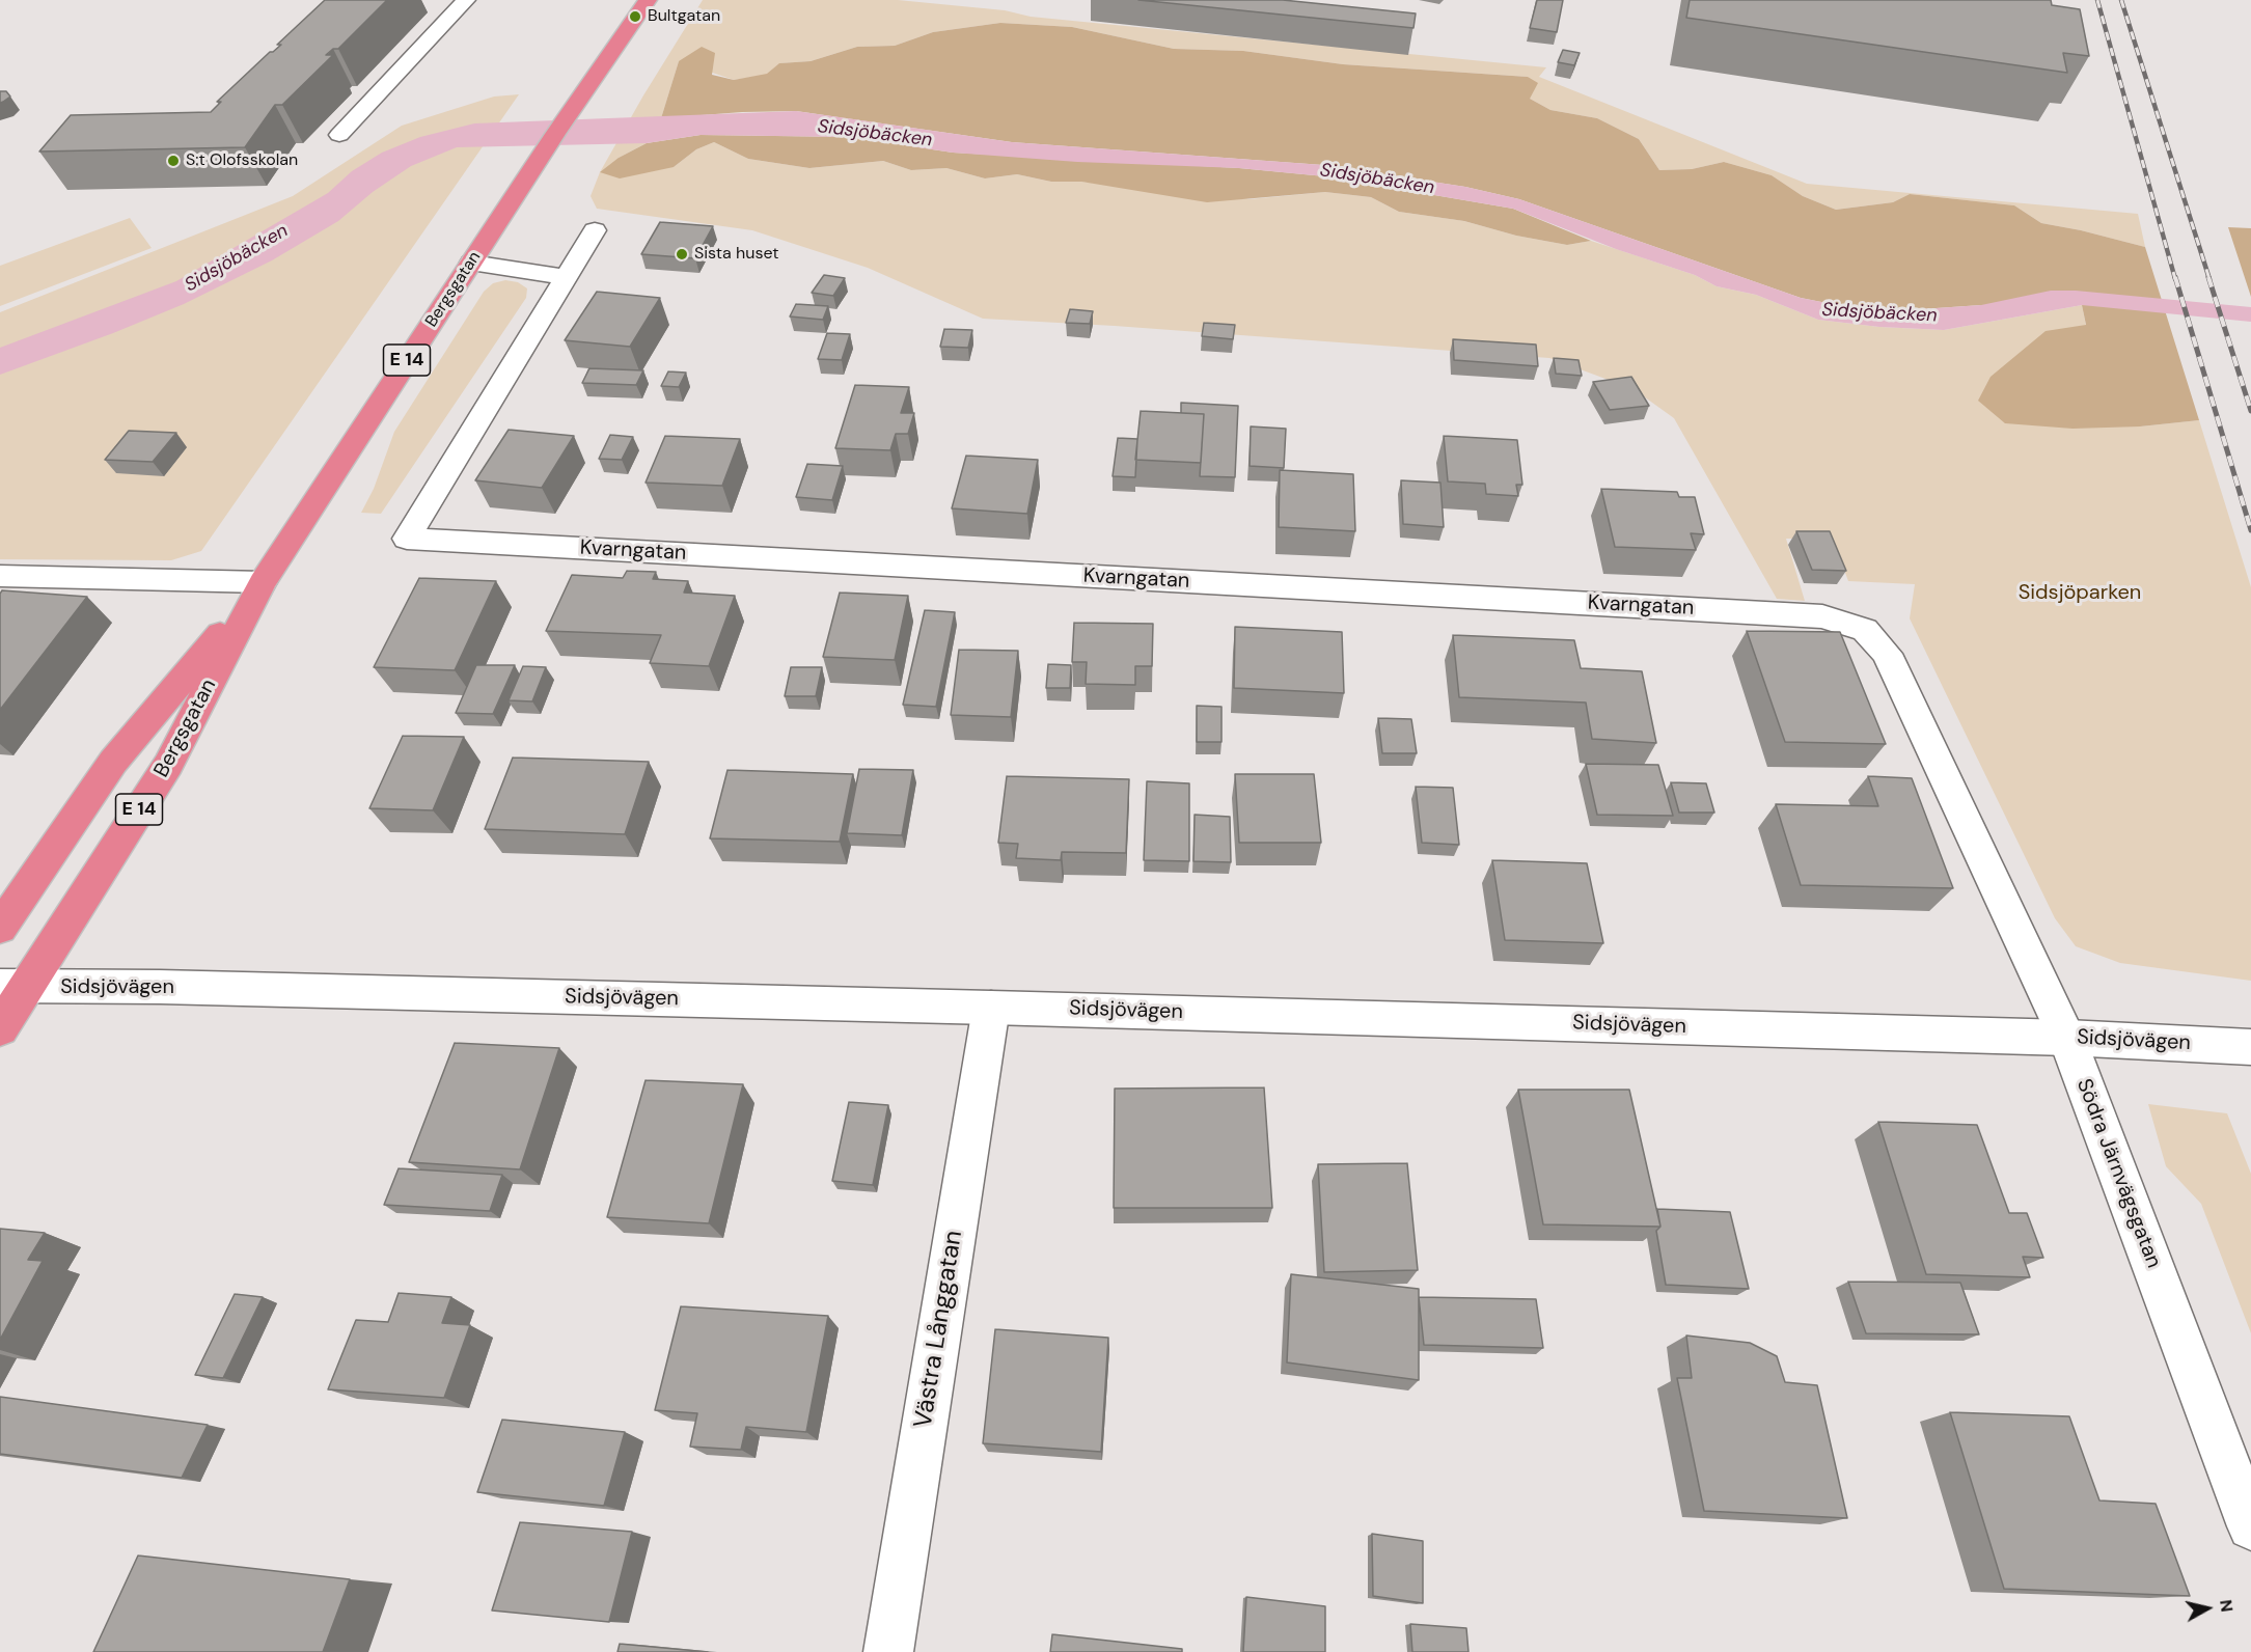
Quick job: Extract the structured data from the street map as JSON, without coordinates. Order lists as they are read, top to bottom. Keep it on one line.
{"streets":{"highway":["Bergsgatan","E 14"],"street":["Kvarngatan","Sidsjövägen","Södra Järnvägsgatan","Västra Långgatan"]},"crossings":[["Bergsgatan","Sidsjövägen"],["Kvarngatan","Södra Järnvägsgatan"],["Sidsjövägen","Södra Järnvägsgatan"],["Sidsjövägen","Västra Långgatan"]],"water":["Sidsjöbäcken"],"parks":["Sidsjöparken"],"places":["Bultgatan","S:t Olofsskolan","Sista huset"],"north":"right"}
